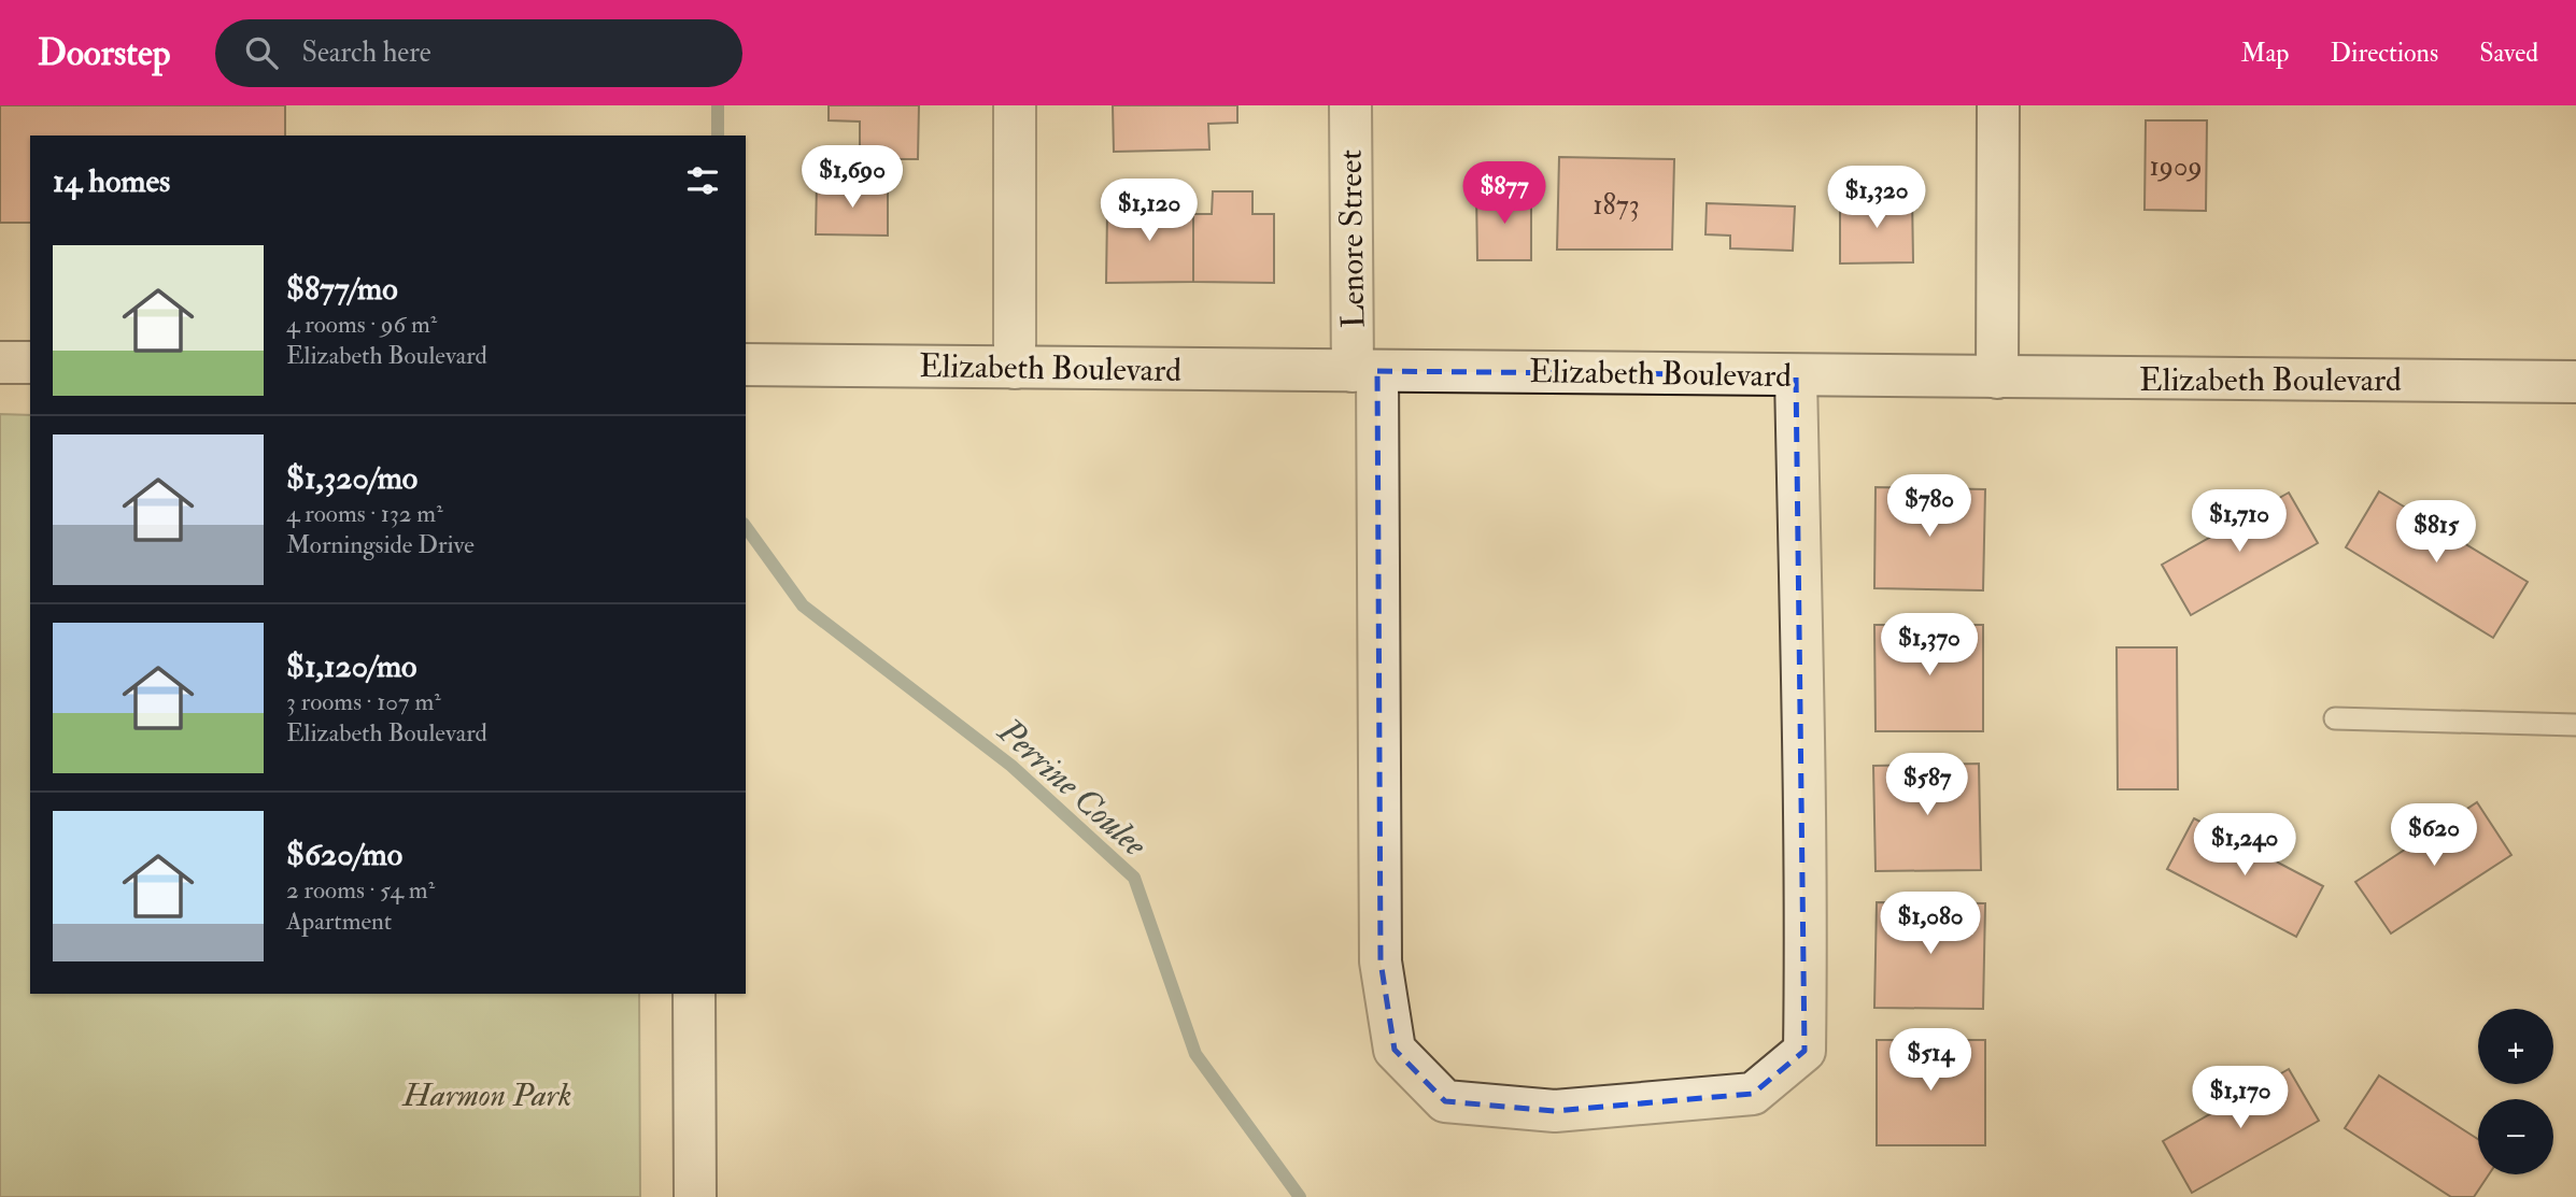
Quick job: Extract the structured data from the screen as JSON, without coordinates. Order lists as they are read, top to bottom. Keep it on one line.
{"streets":{"street":["Lenore Street","Elizabeth Boulevard"]},"crossings":[["Lenore Street","Elizabeth Boulevard"]],"water":["Perrine Coulee"],"parks":["Harmon Park"],"house_numbers":["1909","1873"],"page":{"header":"Doorstep","search":"Search here","nav":["Map","Directions","Saved"],"heading":"14 homes","price":["$1,690","$877","$1,320","$1,120","$780","$1,710","$815","$1,370","$587","$620","$1,240","$1,080","$514","$1,170"],"list":[{"name":"$877/mo","note":"4 rooms · 96 m² · Elizabeth Boulevard"},{"name":"$1,320/mo","note":"4 rooms · 132 m² · Morningside Drive"},{"name":"$1,120/mo","note":"3 rooms · 107 m² · Elizabeth Boulevard"},{"name":"$620/mo","note":"2 rooms · 54 m² · Apartment"}],"map_buttons":["+","−"]}}
